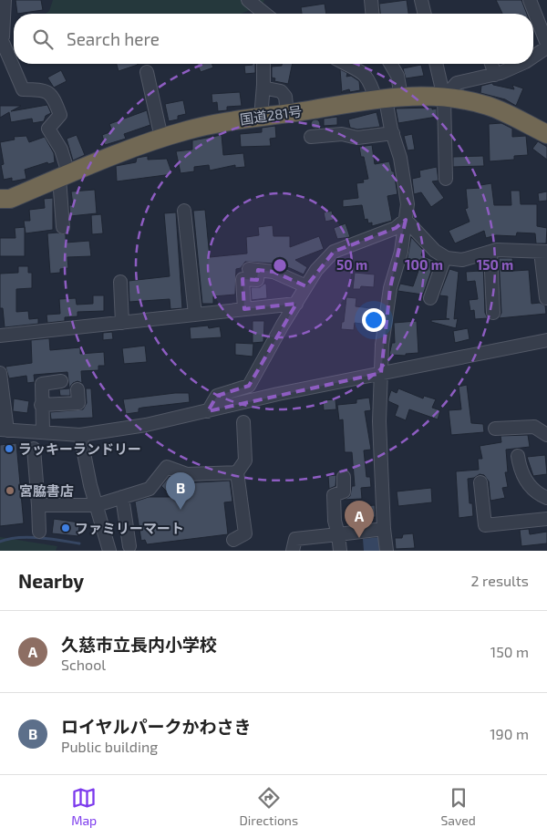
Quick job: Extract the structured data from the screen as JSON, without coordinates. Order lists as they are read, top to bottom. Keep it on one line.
{"streets":{"highway":["国道281号"]},"places":["ラッキーランドリー","宮脇書店","ファミリーマート"],"page":{"search":"Search here","pins":["B","A"],"heading":["Nearby","2 results"],"list":[{"mark":"A","name":"久慈市立長内小学校","note":"School","value":"150 m"},{"mark":"B","name":"ロイヤルパークかわさき","note":"Public building","value":"190 m"}],"nav":["Map","Directions","Saved"]},"rings":["50 m","100 m","150 m"]}
